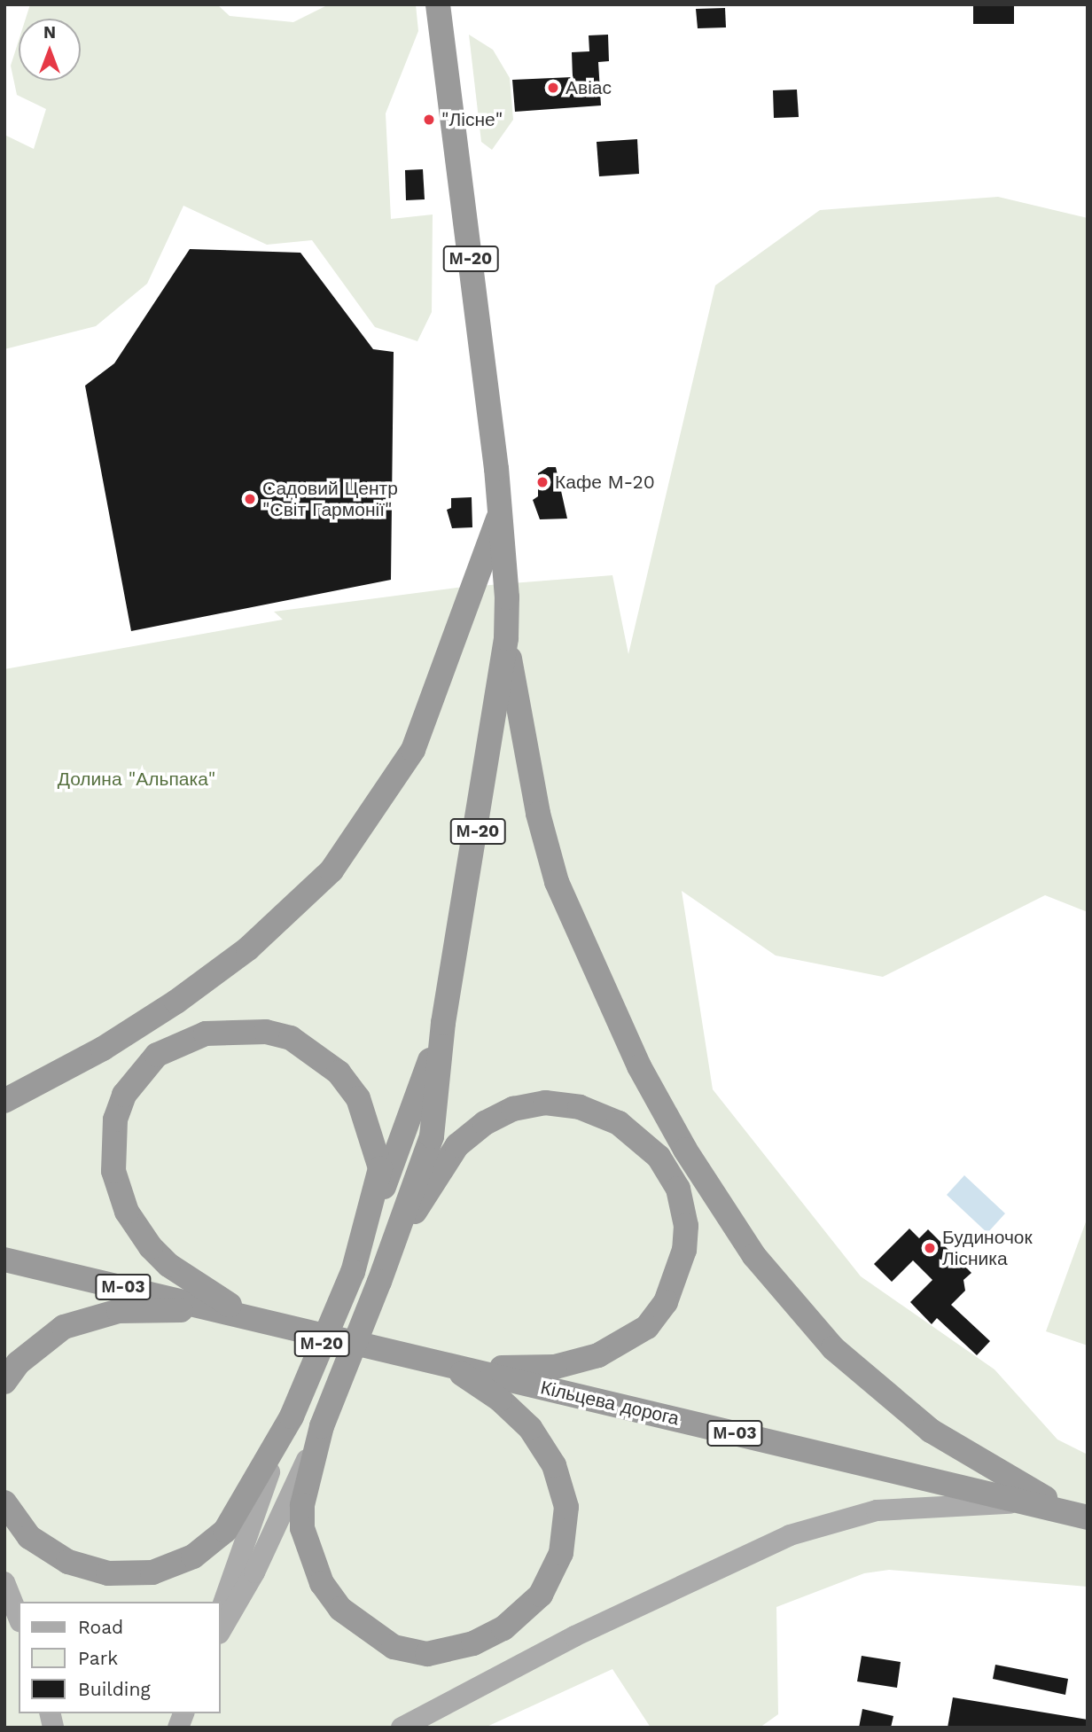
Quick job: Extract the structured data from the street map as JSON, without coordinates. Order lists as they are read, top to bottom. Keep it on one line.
{"streets":{"highway":["М-20","М-03","Кільцева дорога"]},"crossings":[["М-03","Кільцева дорога"]],"parks":["Долина \"Альпака\""],"places":["Авіас","\"Лісне\"","Кафе М-20","Садовий Центр \"Світ Гармонії\"","Будиночок Лісника"],"legend":["Road","Park","Building"],"north":"top"}
